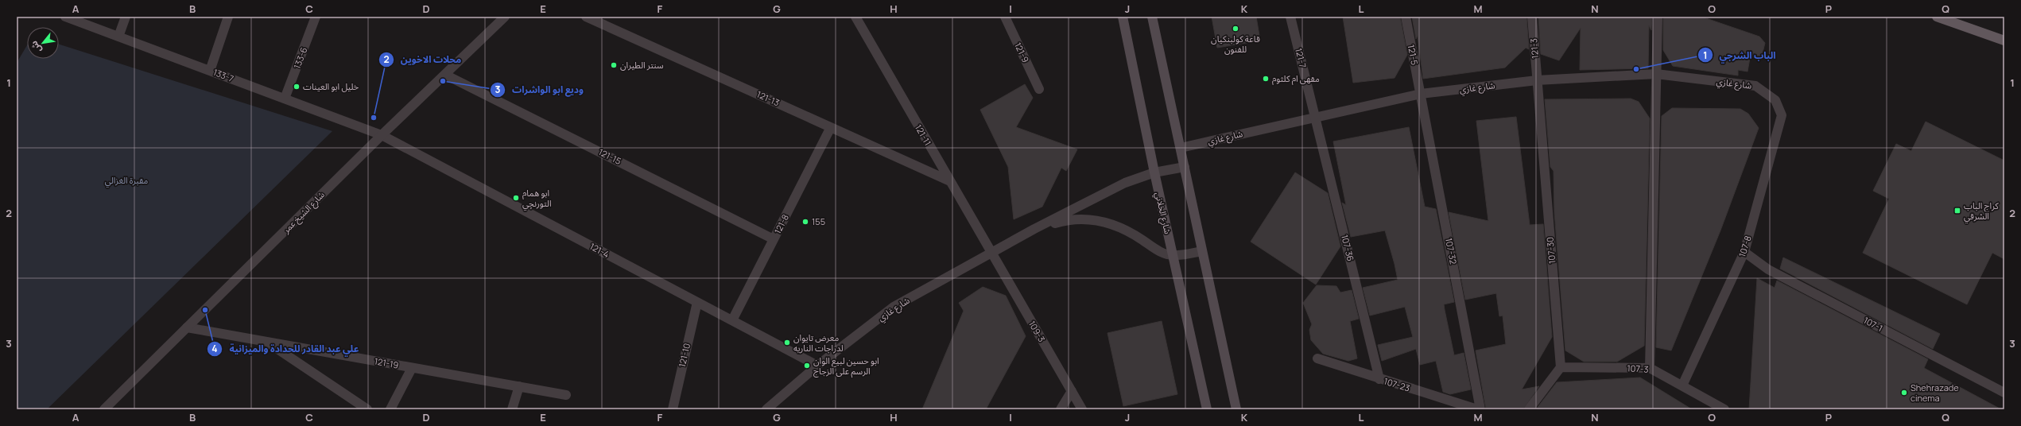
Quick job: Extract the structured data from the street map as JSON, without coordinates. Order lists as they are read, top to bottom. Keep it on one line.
{"streets":{"main road":["شارع الخلاني"],"street":["121-3","121-9","121-5","133-6","121-7","133-7","شارع غازي","121-13","121-11","121-15","شارع الشيخ عمر","121-8","107-8","107-36","121-4","107-30","107-32","107-1","109-3","121-10","121-19","107-3","107-23"]},"crossings":[["121-3","شارع غازي"],["121-3","107-30"],["121-5","شارع غازي"],["121-5","107-32"],["133-6","133-7"],["121-7","شارع غازي"],["121-7","107-36"],["133-7","شارع الشيخ عمر"],["133-7","121-4"],["شارع غازي","121-11"],["شارع غازي","شارع الخلاني"],["شارع غازي","107-8"],["شارع غازي","107-36"],["شارع غازي","121-4"],["شارع غازي","107-30"],["شارع غازي","107-32"],["شارع غازي","109-3"],["121-13","121-11"],["121-13","121-8"],["121-11","109-3"],["121-15","شارع الشيخ عمر"],["121-15","121-8"],["شارع الشيخ عمر","121-4"],["شارع الشيخ عمر","121-19"],["121-8","121-4"],["107-8","107-1"],["107-8","107-3"],["107-36","107-23"],["121-4","121-10"],["107-30","107-3"]],"parks":["مقبرة الغزالي"],"places":{"other":["قاعة كولبنكيان للفنون","سنتر الطيران","الباب الشرجي","مقهى ام كلثوم","وديع ابو الواشرات","خليل ابو العينات","محلات الاخوين","ابو همام التورنچي","155","علي عبد القادر للحدادة والميزانية","معرض تايوان لدراجات الناريه","ابو حسين لبيع الوان الرسم على الزجاج","Shehrazade cinema"],"transit":["كراج الباب الشرقي"]},"north":"bottom left","grid":{"columns":["A","B","C","D","E","F","G","H","I","J","K","L","M","N","O","P","Q"],"rows":["1","2","3"]}}
